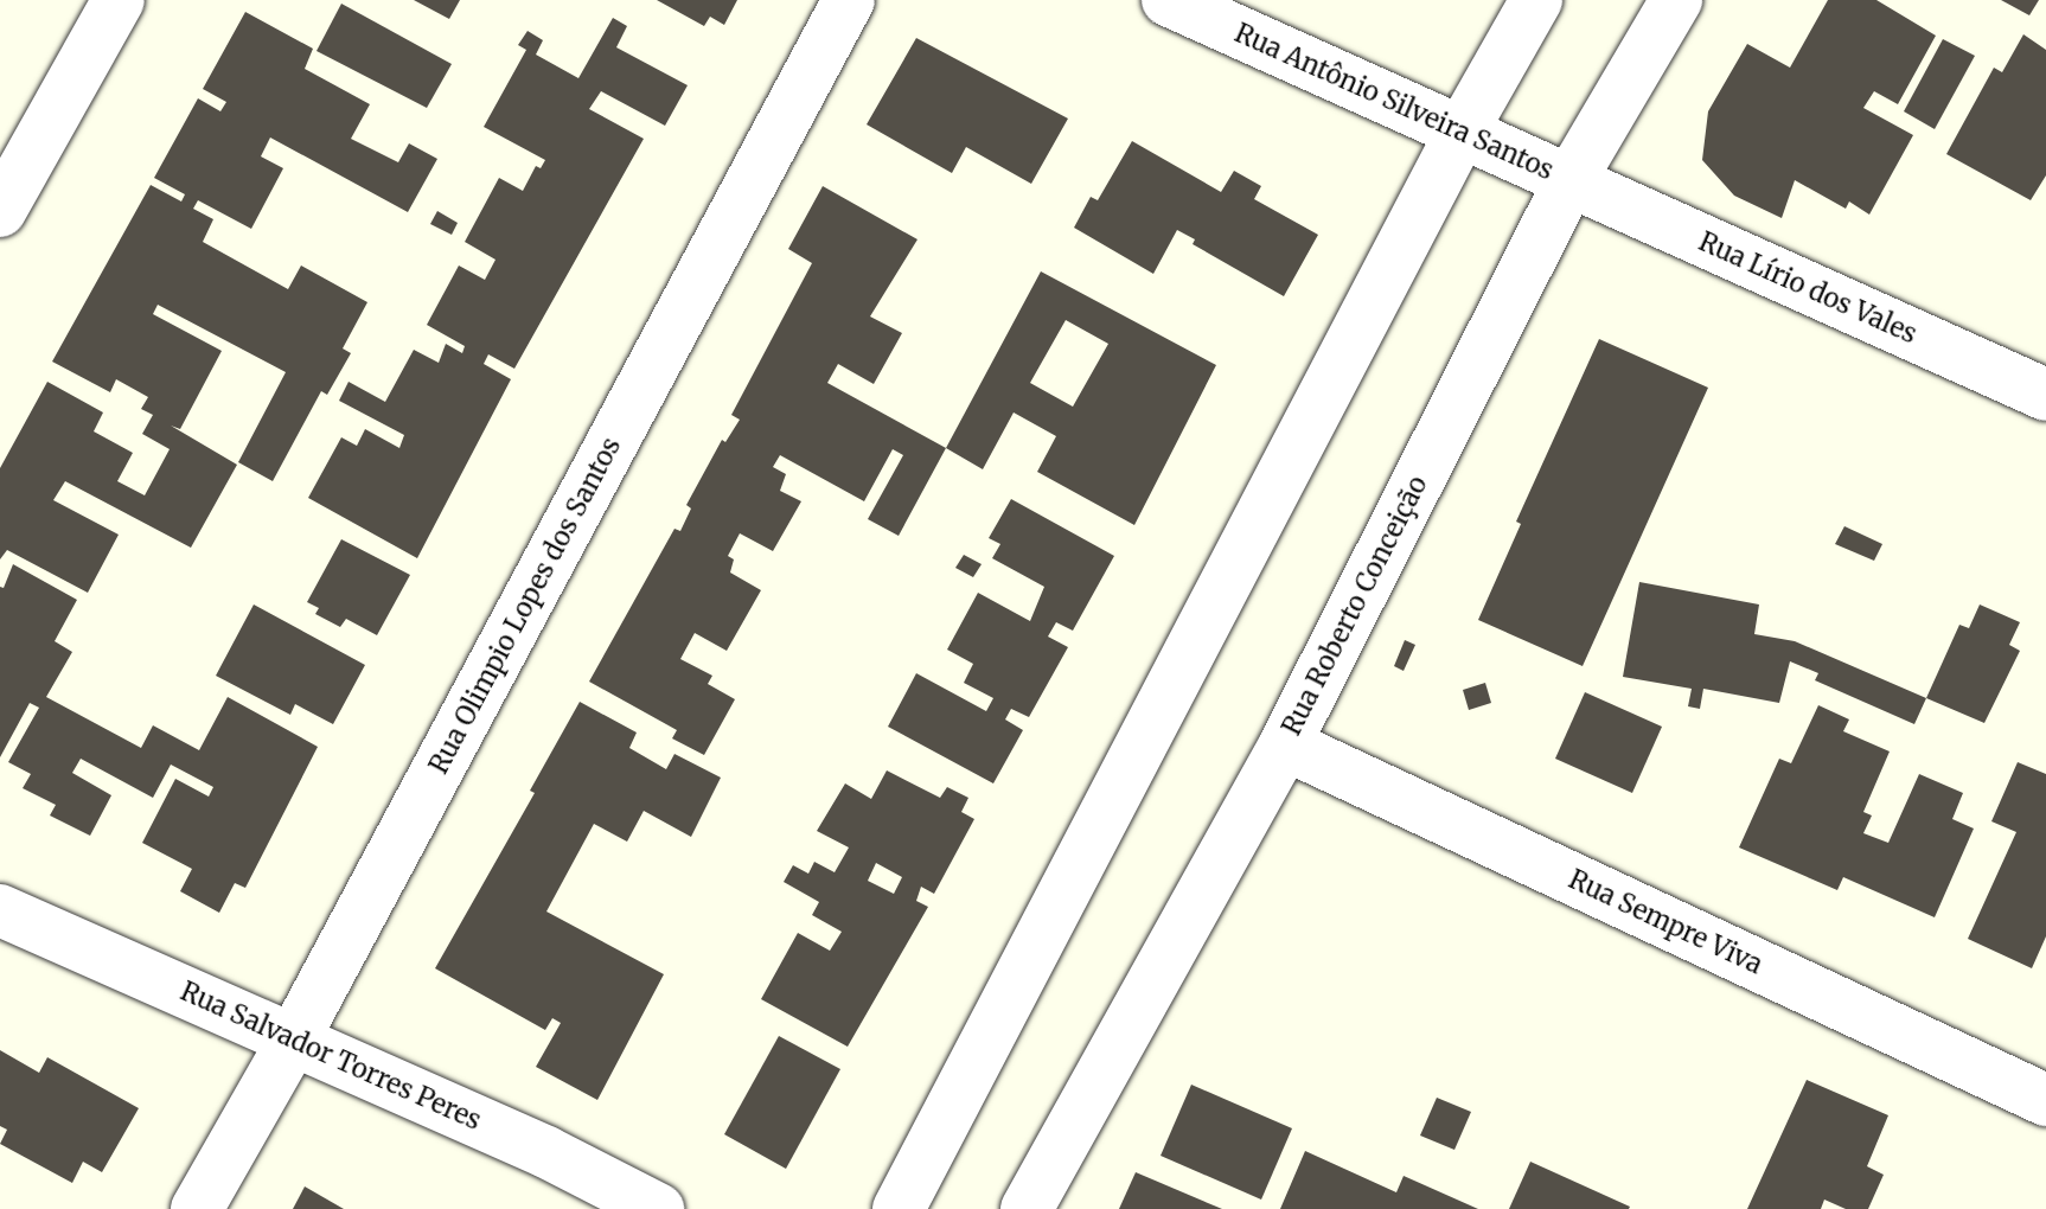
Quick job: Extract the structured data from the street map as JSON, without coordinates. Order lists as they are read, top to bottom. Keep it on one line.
{"streets":{"street":["Rua Antônio Silveira Santos","Rua Lírio dos Vales","Rua Olimpio Lopes dos Santos","Rua Roberto Conceição","Rua Sempre Viva","Rua Salvador Torres Peres"]},"crossings":[["Rua Antônio Silveira Santos","Rua Lírio dos Vales"],["Rua Antônio Silveira Santos","Rua Roberto Conceição"],["Rua Lírio dos Vales","Rua Roberto Conceição"],["Rua Olimpio Lopes dos Santos","Rua Salvador Torres Peres"],["Rua Roberto Conceição","Rua Sempre Viva"]]}
